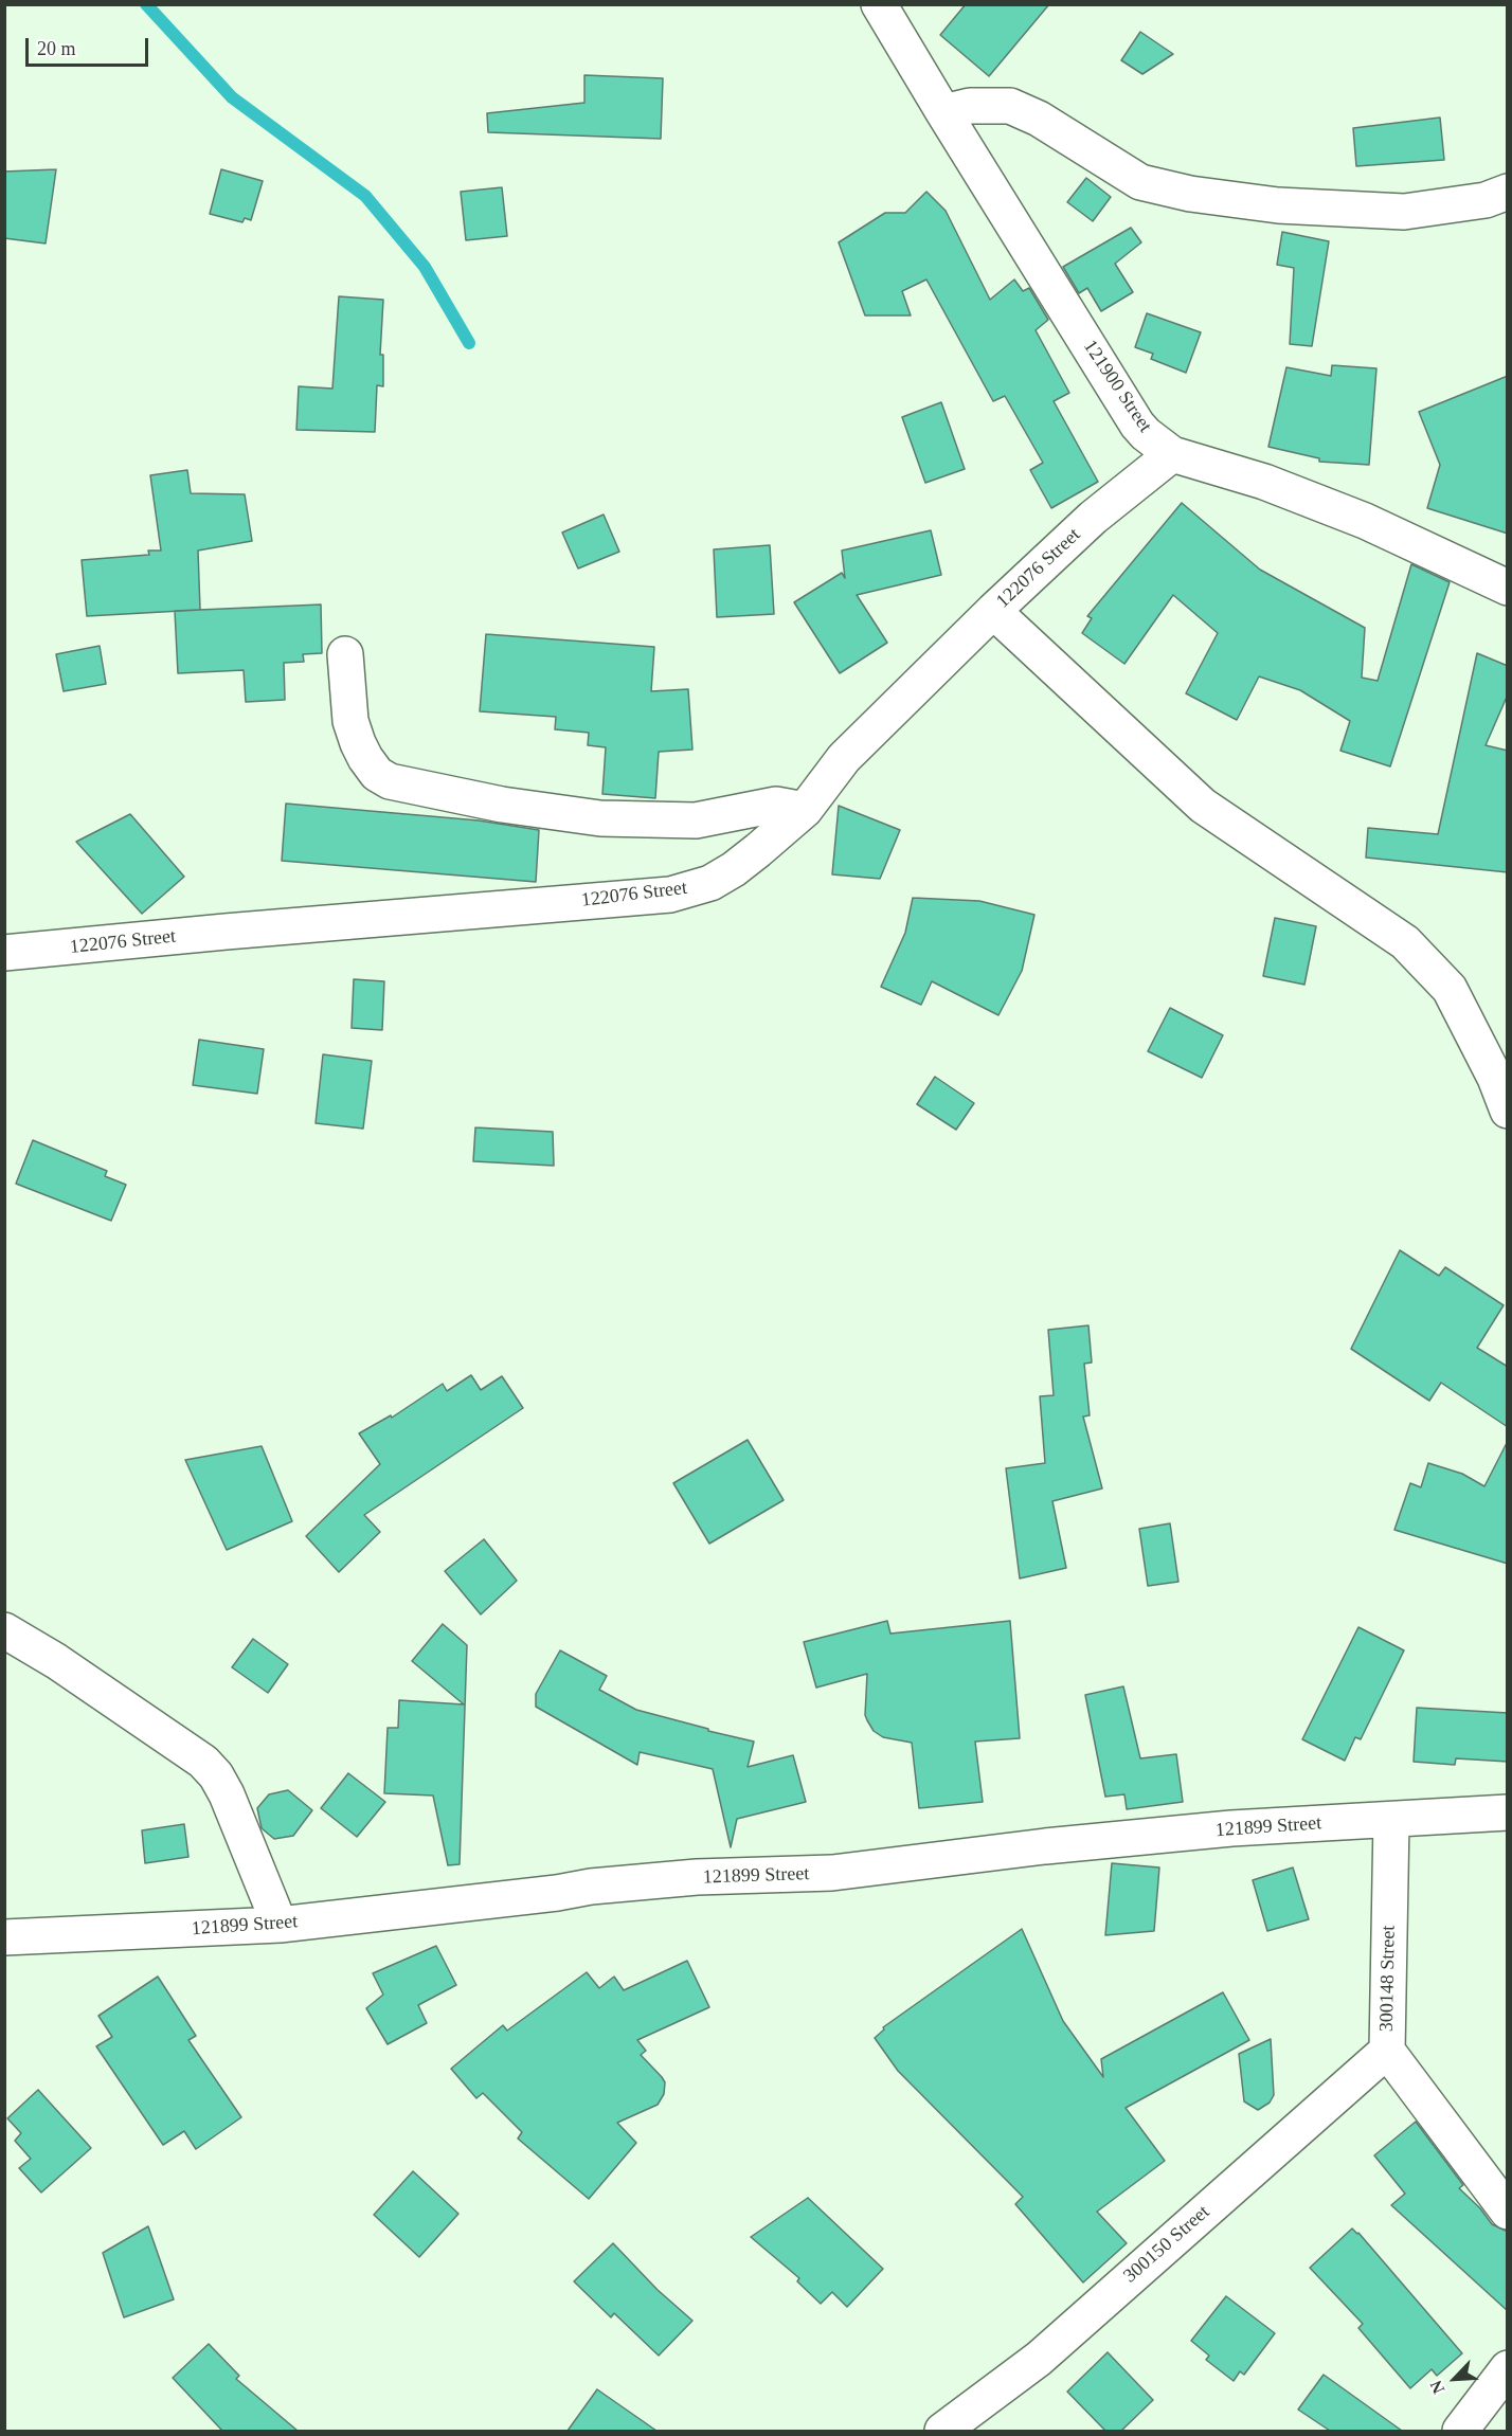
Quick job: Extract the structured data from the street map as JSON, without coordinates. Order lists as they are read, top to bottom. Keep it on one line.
{"streets":{"street":["121900 Street","122076 Street","121899 Street","300148 Street","300150 Street"]},"crossings":[["121900 Street","122076 Street"],["121899 Street","300148 Street"],["300148 Street","300150 Street"]],"scale_bar":"20 m","north":"bottom left"}
